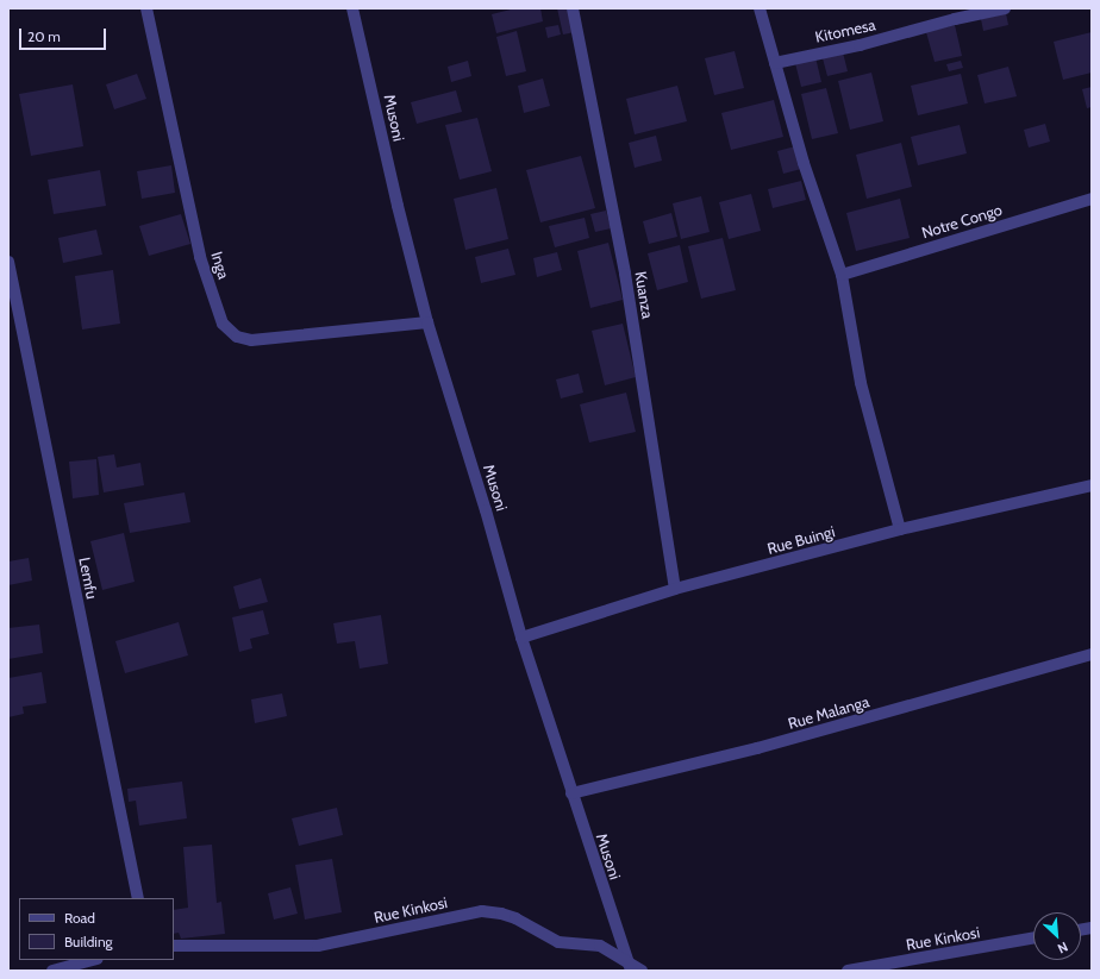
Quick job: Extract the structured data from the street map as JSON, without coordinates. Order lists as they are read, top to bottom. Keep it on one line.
{"streets":{"street":["Kitomesa","Musoni","Notre Congo","Inga","Kuanza","Rue Buingi","Lemfu","Rue Malanga","Rue Kinkosi"]},"crossings":[["Musoni","Inga"],["Musoni","Rue Buingi"],["Musoni","Rue Malanga"],["Musoni","Rue Kinkosi"],["Kuanza","Rue Buingi"]],"legend":["Road","Building"],"scale_bar":"20 m","north":"bottom right"}
